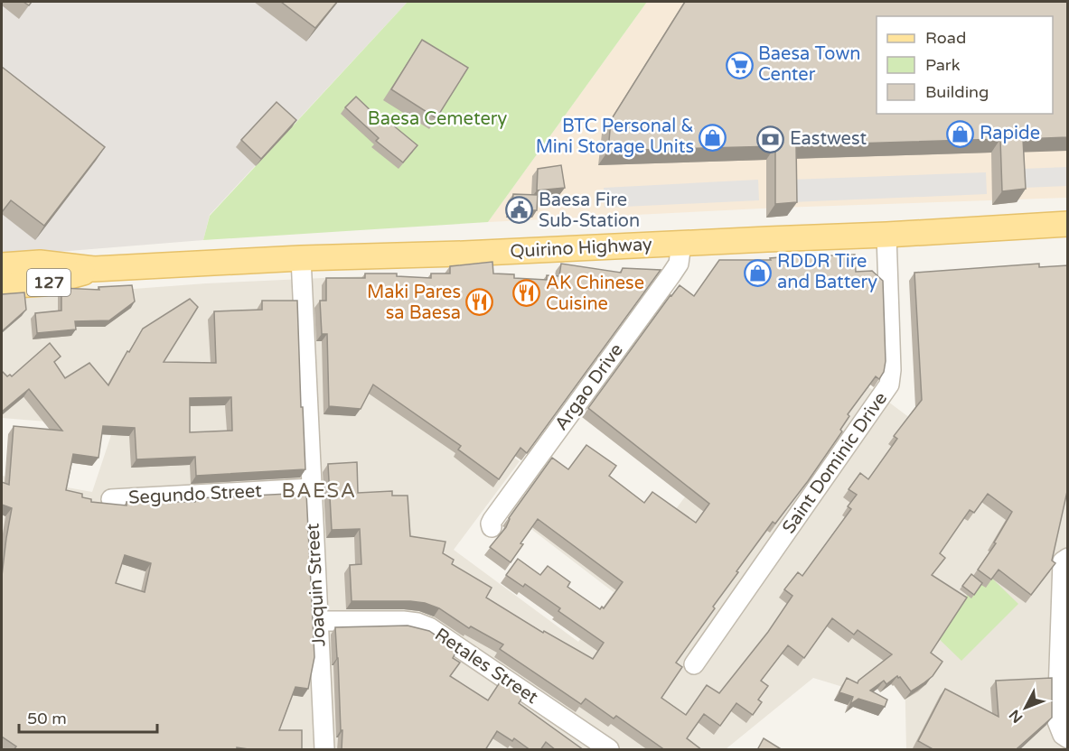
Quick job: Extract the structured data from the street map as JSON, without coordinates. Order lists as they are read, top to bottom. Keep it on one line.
{"streets":{"main road":["Quirino Highway","127"],"street":["Argao Drive","Saint Dominic Drive","Segundo Street","Joaquin Street","Retales Street"]},"crossings":[["Quirino Highway","Argao Drive"],["Quirino Highway","Saint Dominic Drive"],["Quirino Highway","Joaquin Street"],["Segundo Street","Joaquin Street"],["Joaquin Street","Retales Street"]],"districts":["BAESA"],"parks":["Baesa Cemetery"],"places":{"supermarket":["Baesa Town Center"],"shop":["Rapide","BTC Personal & Mini Storage Units","RDDR Tire and Battery"],"bank":["Eastwest"],"public building":["Baesa Fire Sub-Station"],"restaurant":["AK Chinese Cuisine","Maki Pares sa Baesa"]},"legend":["Road","Park","Building"],"scale_bar":"50 m","north":"bottom left"}
